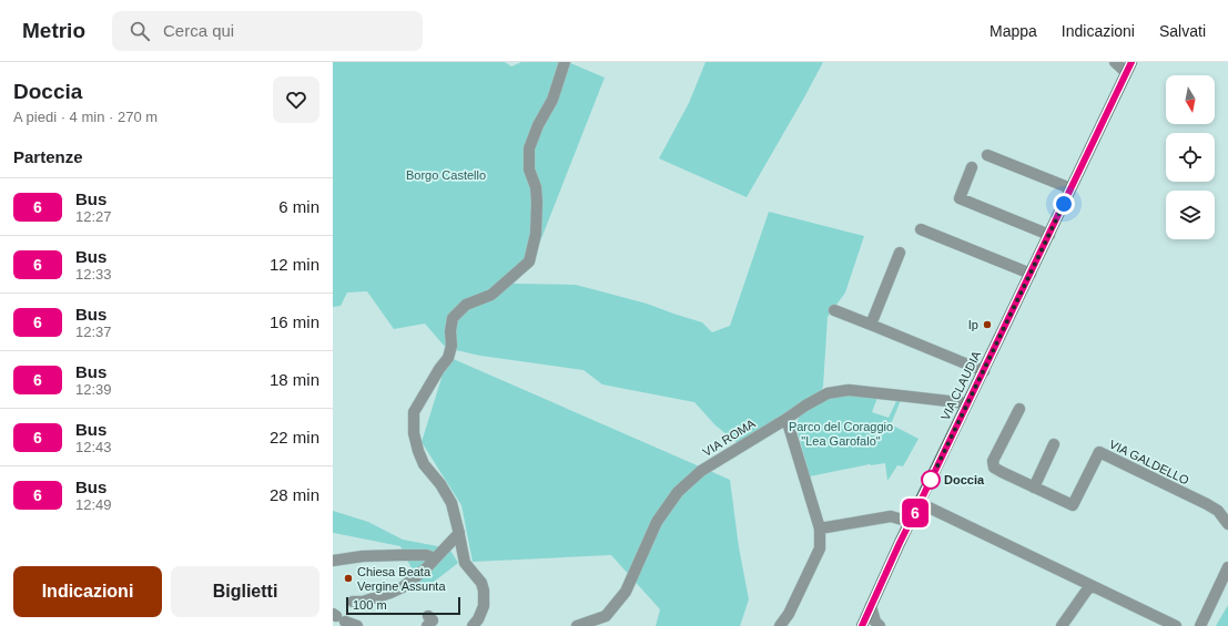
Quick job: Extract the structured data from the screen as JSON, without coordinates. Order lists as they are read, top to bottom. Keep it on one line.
{"streets":{"main road":["VIA CLAUDIA"],"street":["VIA ROMA","VIA GALDELLO"]},"crossings":[["VIA CLAUDIA","VIA ROMA"]],"parks":["Borgo Castello","Parco del Coraggio \"Lea Garofalo\""],"places":["Ip","Doccia","Chiesa Beata Vergine Assunta"],"lines":["bus line 6"],"scale_bar":"100 m","north":"bottom","page":{"header":"Metrio","search":"Cerca qui","nav":["Mappa","Indicazioni","Salvati"],"heading":[["Doccia","A piedi · 4 min · 270 m"],"Partenze"],"on_map":"6","list":[{"mark":"6","name":"Bus","note":"12:27","value":"6 min"},{"mark":"6","name":"Bus","note":"12:33","value":"12 min"},{"mark":"6","name":"Bus","note":"12:37","value":"16 min"},{"mark":"6","name":"Bus","note":"12:39","value":"18 min"},{"mark":"6","name":"Bus","note":"12:43","value":"22 min"},{"mark":"6","name":"Bus","note":"12:49","value":"28 min"}],"buttons":["Indicazioni","Biglietti"],"scale":"100 m"}}
